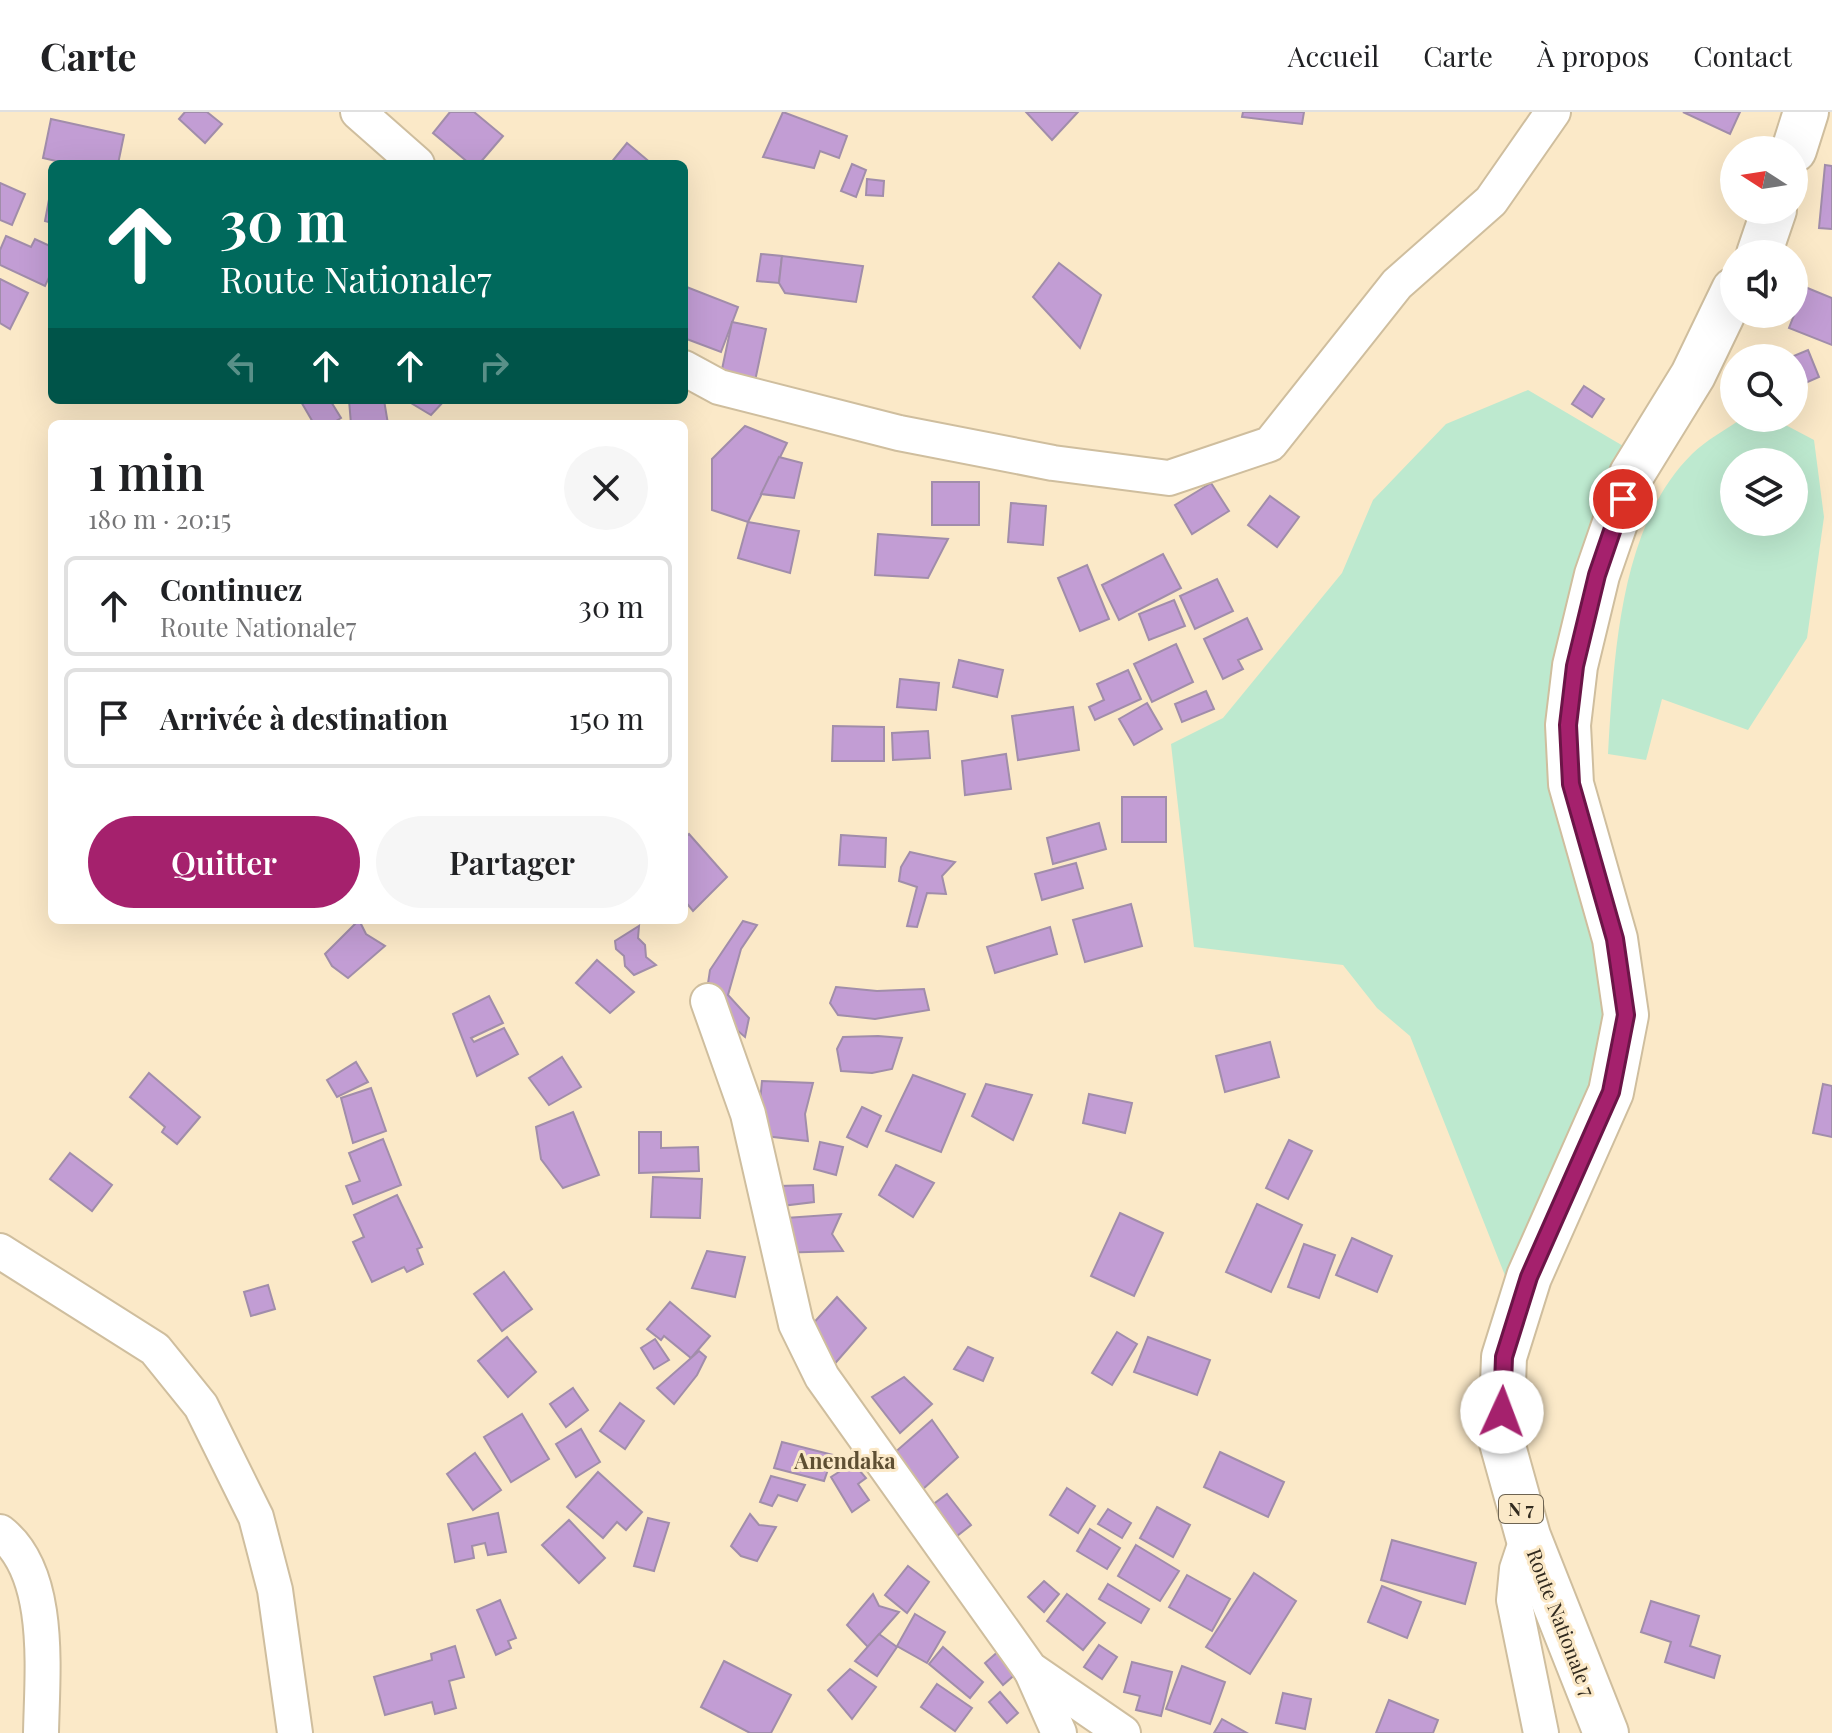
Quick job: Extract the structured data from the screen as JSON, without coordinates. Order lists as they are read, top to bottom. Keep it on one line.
{"streets":{"main road":["N 7","Route Nationale 7"]},"districts":["Anendaka"],"north":"left","page":{"header":"Carte","nav":["Accueil","Carte","À propos","Contact"],"turn":["30 m","Route Nationale7"],"heading":["1 min","180 m · 20:15"],"list":[{"name":"Continuez","note":"Route Nationale7","value":"30 m"},{"name":"Arrivée à destination","value":"150 m"}],"buttons":["Quitter","Partager"]}}
